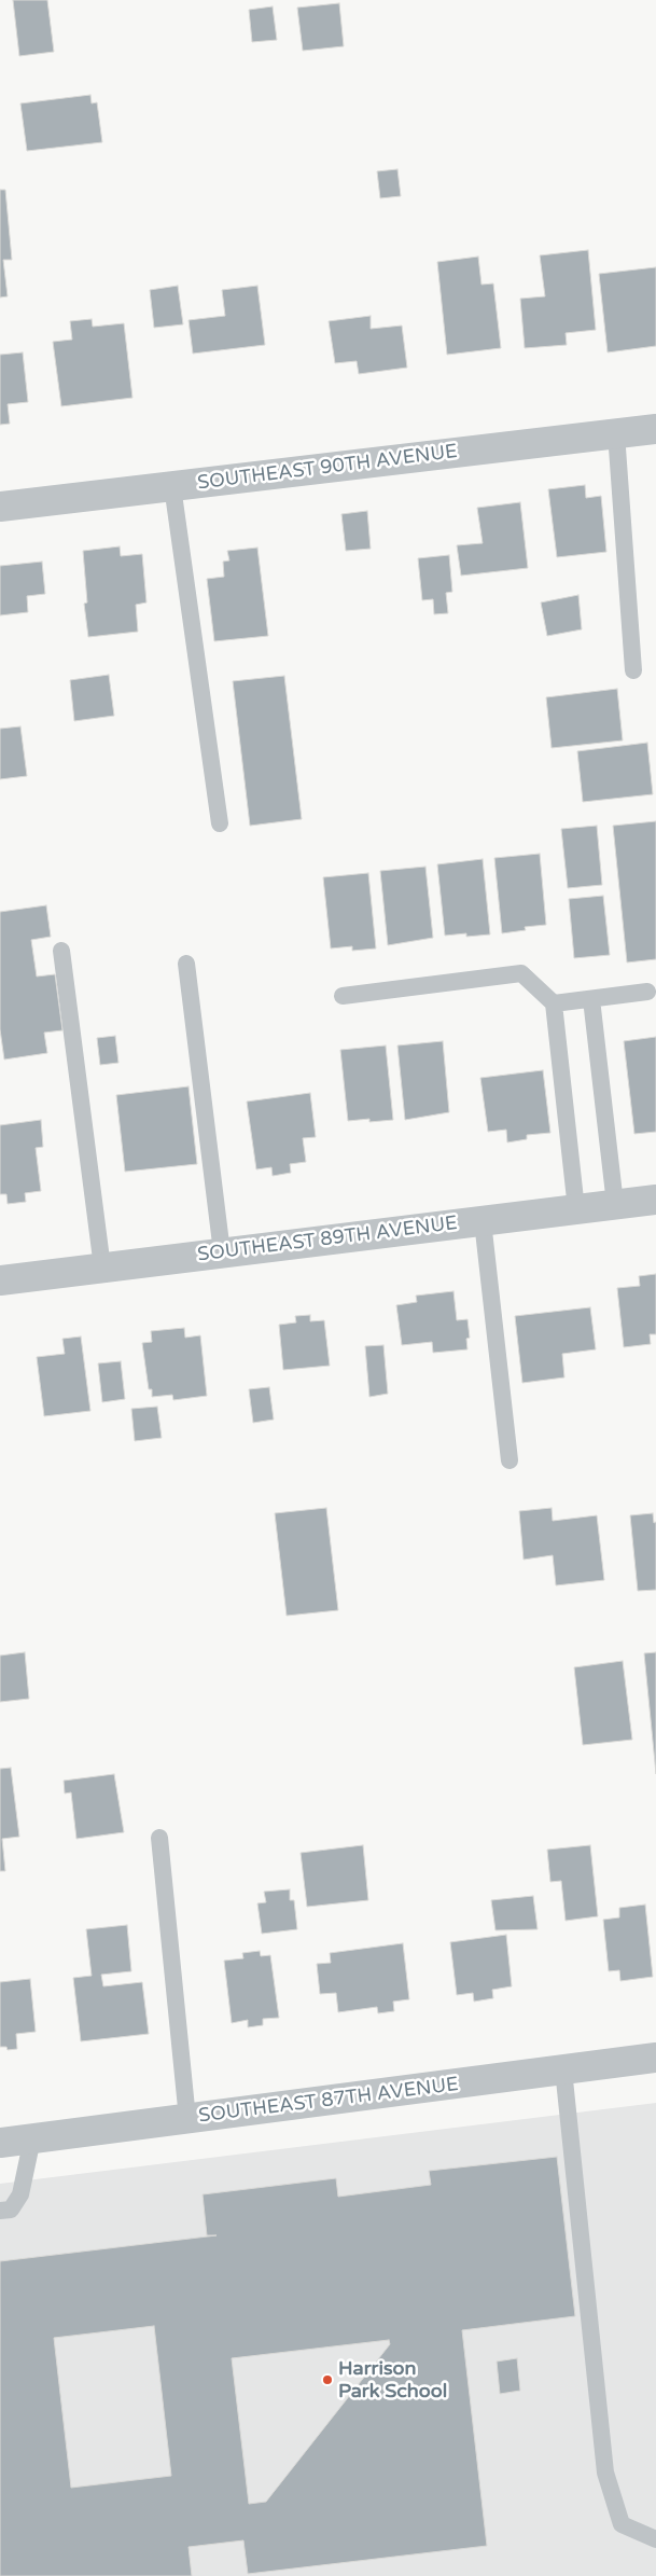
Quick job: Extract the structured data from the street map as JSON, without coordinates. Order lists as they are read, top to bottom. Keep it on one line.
{"streets":{"street":["SOUTHEAST 90TH AVENUE","SOUTHEAST 89TH AVENUE","SOUTHEAST 87TH AVENUE"]},"places":["Harrison Park School"]}
